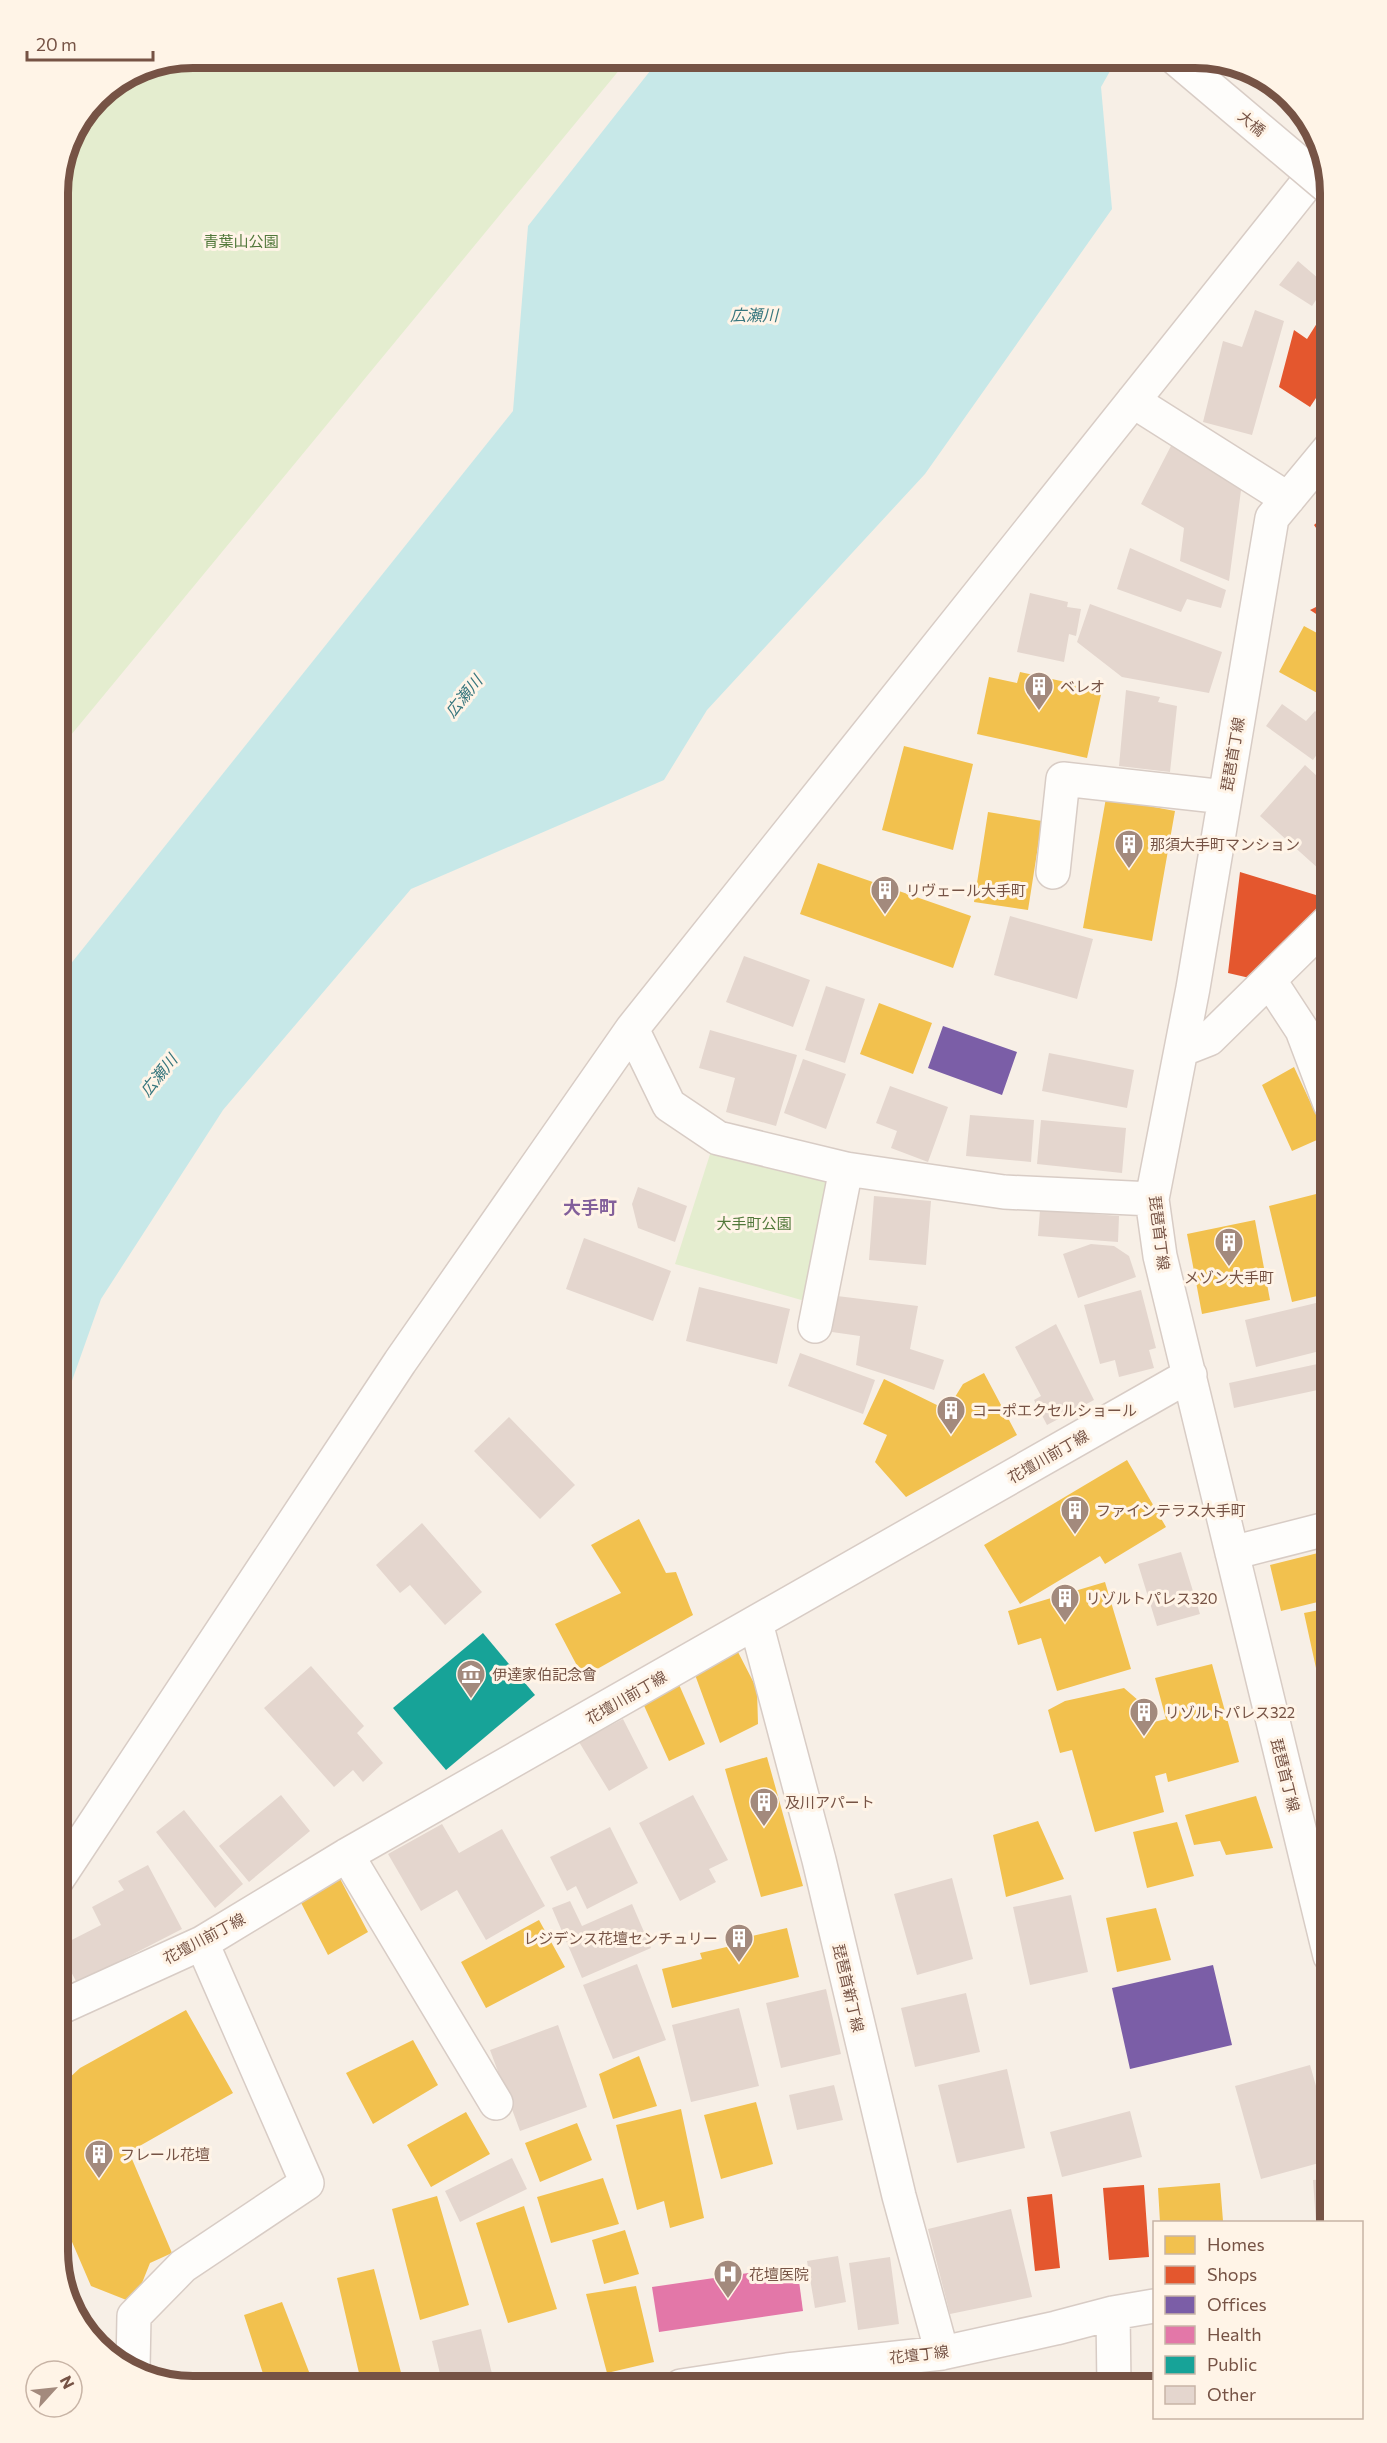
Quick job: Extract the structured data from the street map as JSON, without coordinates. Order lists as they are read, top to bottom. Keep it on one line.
{"streets":{"street":["大橋","琵琶首丁線","花壇川前丁線","琵琶首新丁線","花壇丁線"]},"crossings":[["琵琶首丁線","花壇川前丁線"],["花壇川前丁線","琵琶首新丁線"],["琵琶首新丁線","花壇丁線"]],"districts":["大手町"],"water":["広瀬川"],"parks":["青葉山公園","大手町公園"],"places":{"building":["ベレオ","那須大手町マンション","リヴェール大手町","メゾン大手町","コーポエクセルショール","ファインテラス大手町","リゾルトパレス320","リゾルトパレス322","及川アパート","レジデンス花壇センチュリー","フレール花壇"],"museum":["伊達家伯記念會"],"hospital":["花壇医院"]},"legend":["Homes","Shops","Offices","Health","Public","Other"],"scale_bar":"20 m","north":"top right"}
